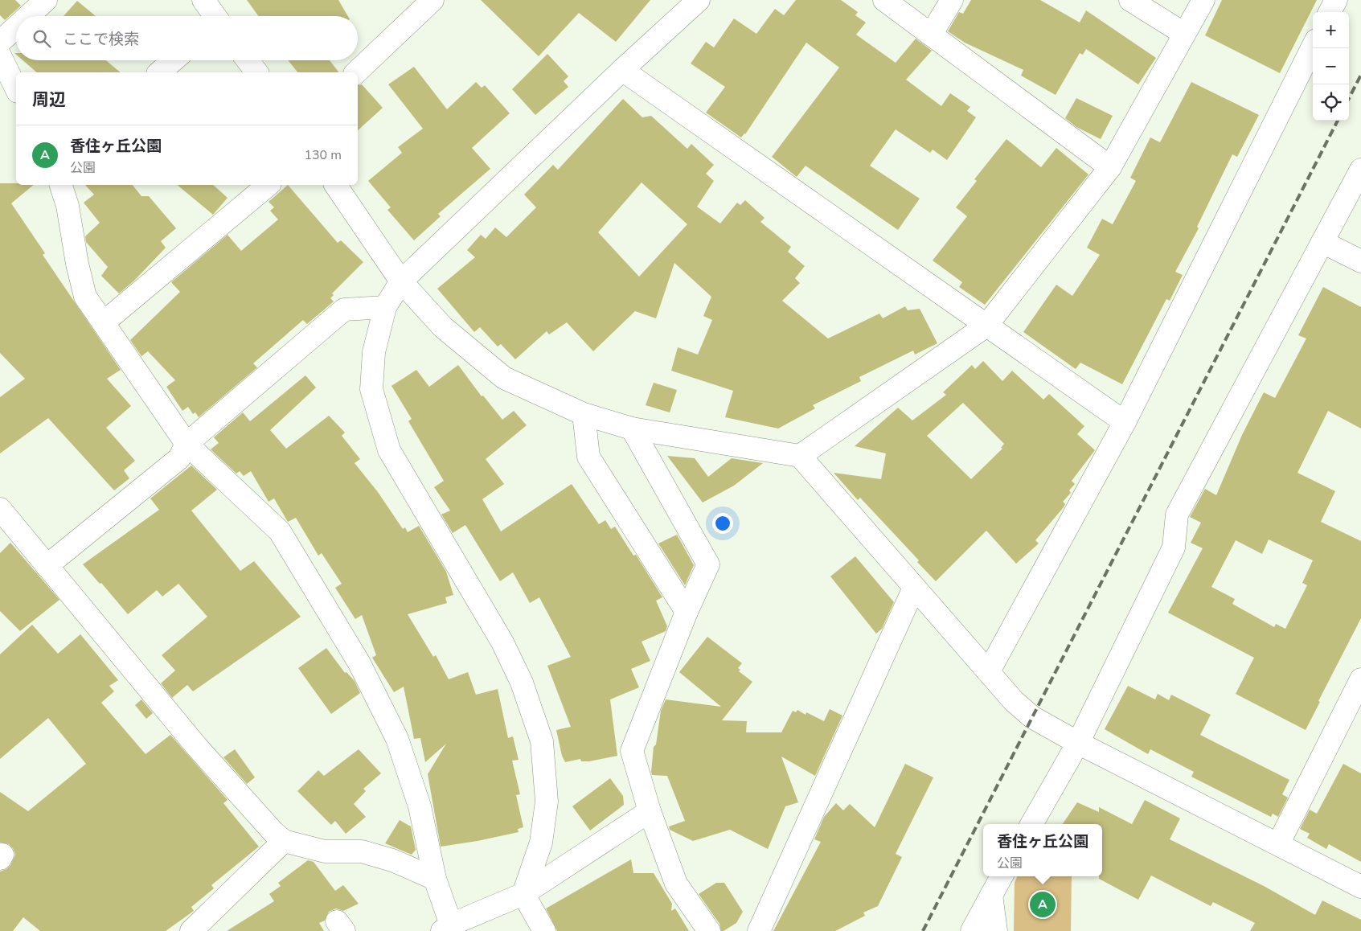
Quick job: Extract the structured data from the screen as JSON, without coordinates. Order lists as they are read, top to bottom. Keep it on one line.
{"page":{"map_buttons":["+","−"],"search":"ここで検索","heading":"周辺","list":[{"mark":"A","name":"香住ヶ丘公園","note":"公園","value":"130 m"}],"popup":["香住ヶ丘公園","公園"],"pins":"A"}}
